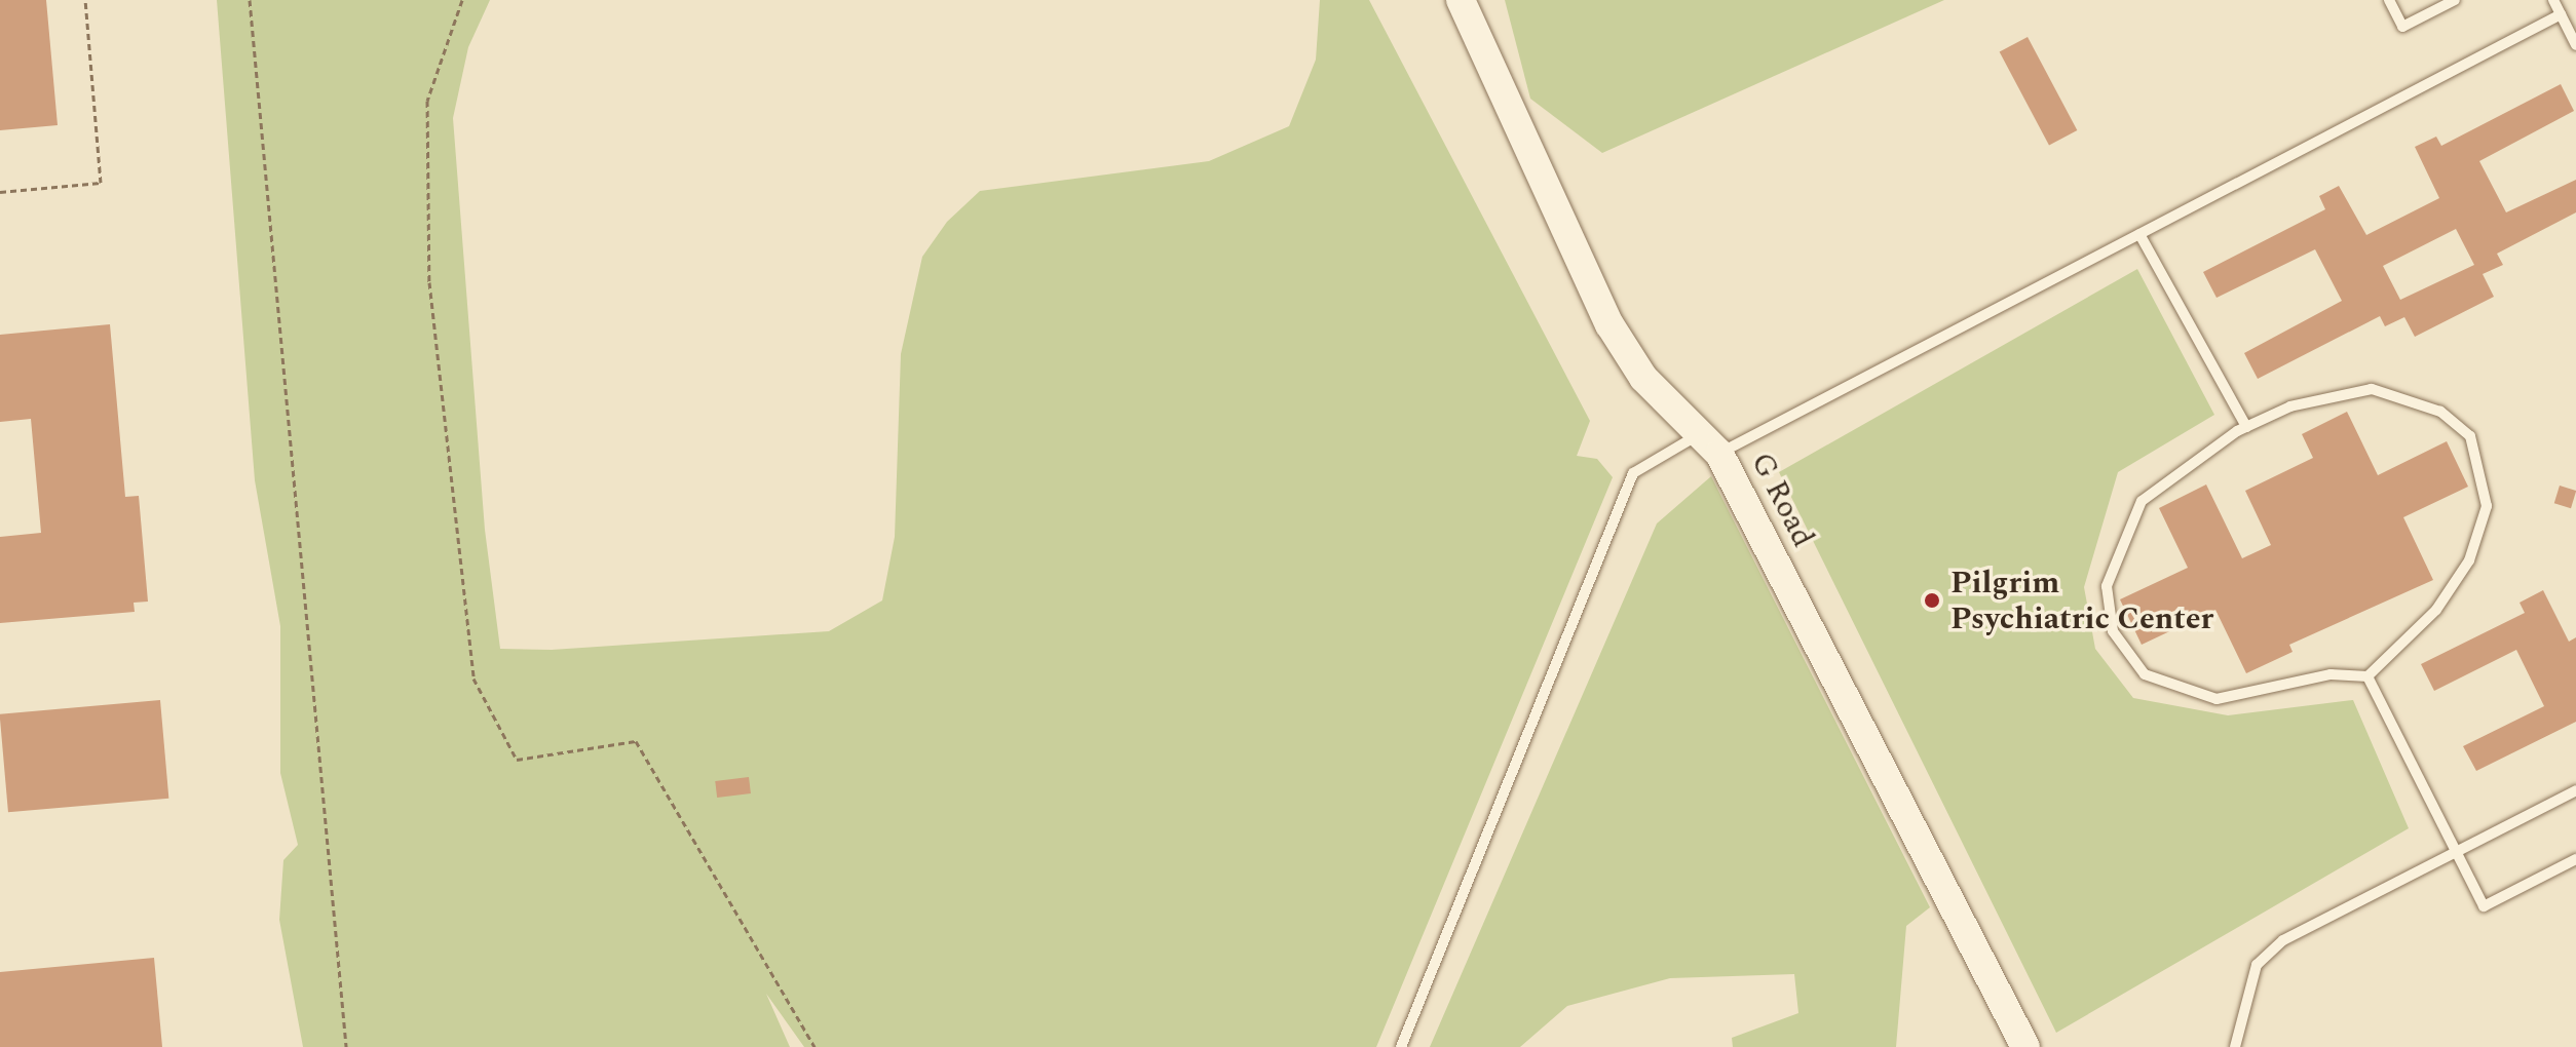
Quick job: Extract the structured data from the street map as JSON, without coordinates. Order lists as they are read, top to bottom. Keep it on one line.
{"streets":{"street":["G Road"]},"places":["Pilgrim Psychiatric Center"]}
